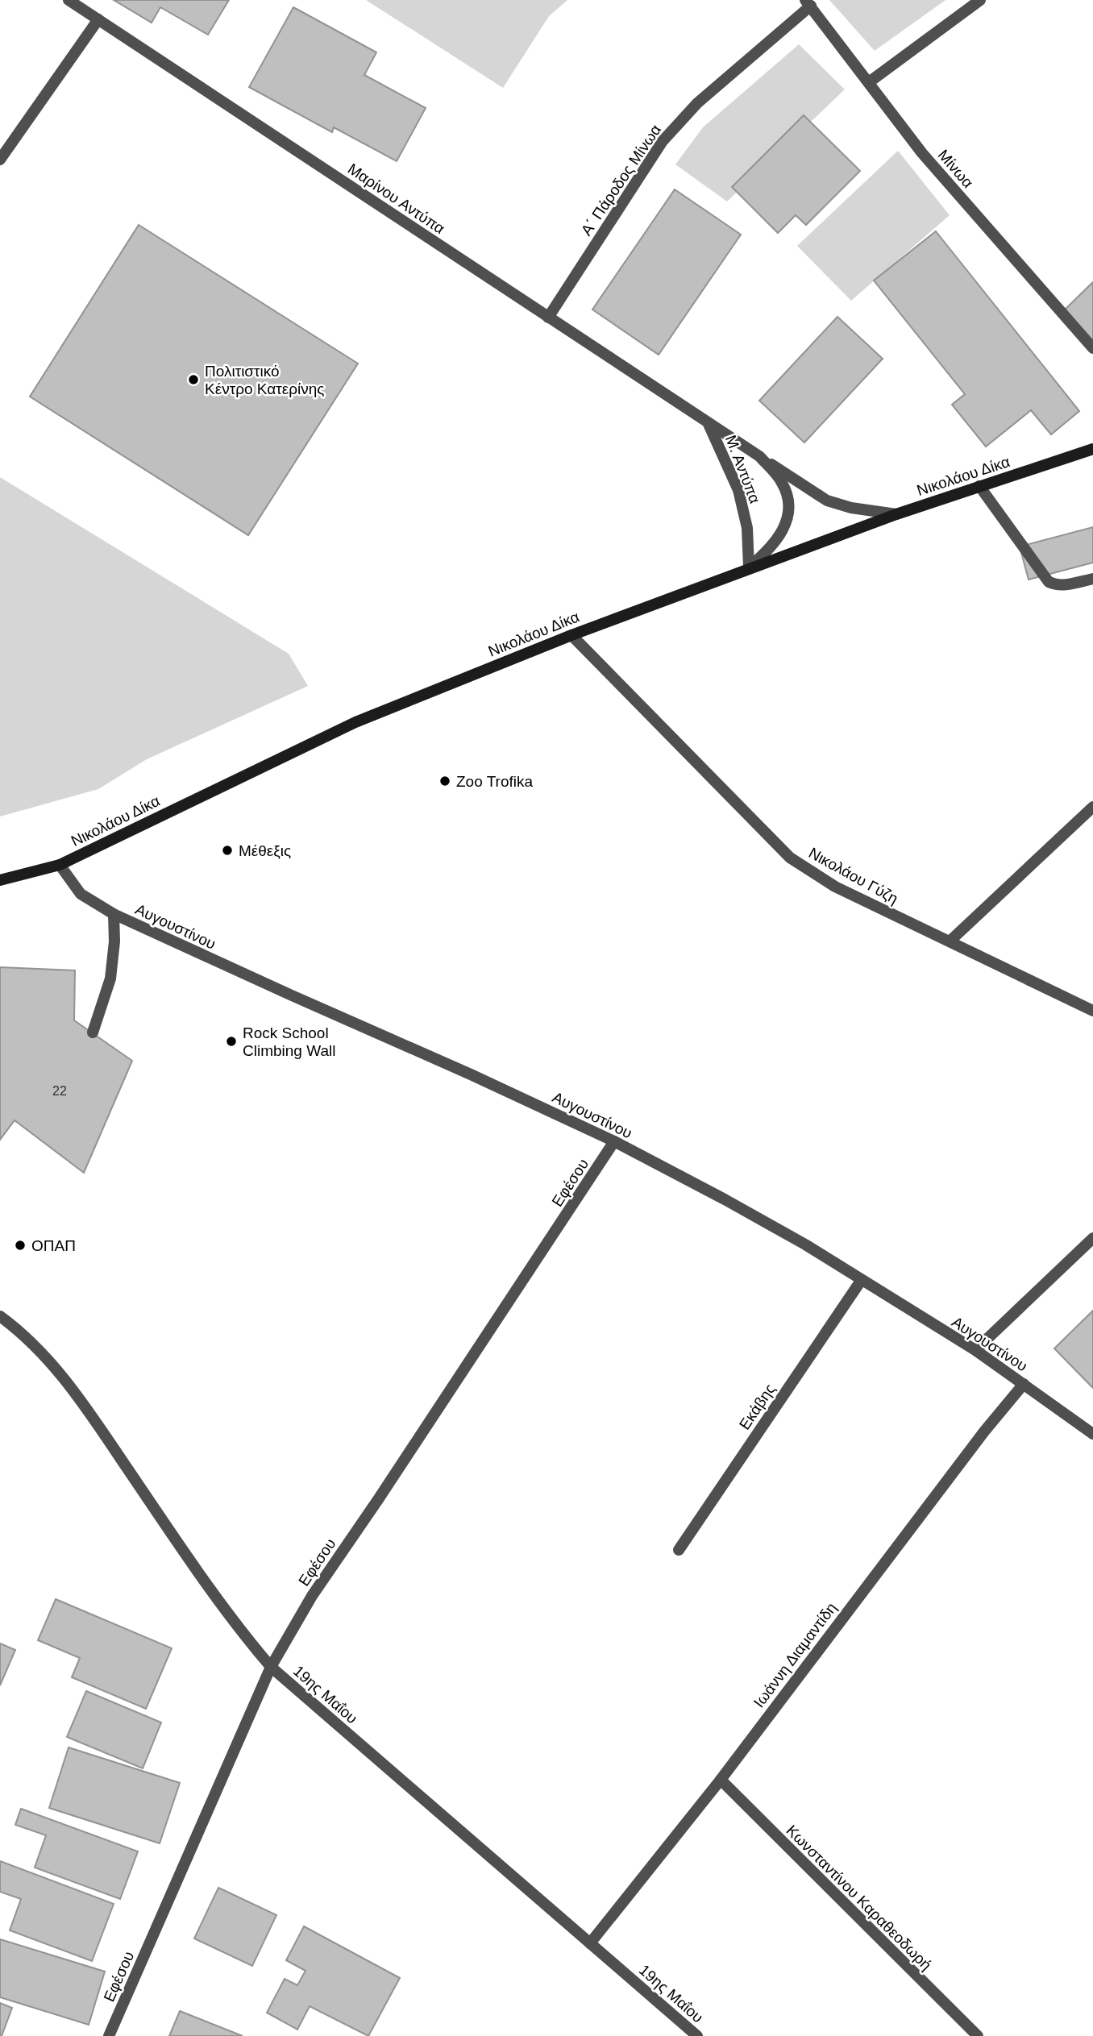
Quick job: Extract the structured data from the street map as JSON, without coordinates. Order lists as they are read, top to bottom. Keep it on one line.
{"streets":{"main road":["Νικολάου Δίκα"],"street":["Μίνωα","Α΄ Πάροδος Μίνωα","Μαρίνου Αντύπα","Μ. Αντύπα","Νικολάου Γύζη","Αυγουστίνου","Εφέσου","Εκάβης","Ιωάννη Διαμαντίδη","19ης Μαΐου","Κωνσταντίνου Καραθεοδωρή"]},"crossings":[["Μίνωα","Α΄ Πάροδος Μίνωα"],["Α΄ Πάροδος Μίνωα","Μαρίνου Αντύπα"],["Μαρίνου Αντύπα","Μ. Αντύπα"],["Μ. Αντύπα","Νικολάου Δίκα"],["Νικολάου Δίκα","Νικολάου Γύζη"],["Νικολάου Δίκα","Αυγουστίνου"],["Αυγουστίνου","Εφέσου"],["Αυγουστίνου","Εκάβης"],["Αυγουστίνου","Ιωάννη Διαμαντίδη"],["Εφέσου","19ης Μαΐου"],["Ιωάννη Διαμαντίδη","19ης Μαΐου"],["Ιωάννη Διαμαντίδη","Κωνσταντίνου Καραθεοδωρή"]],"places":["Πολιτιστικό Κέντρο Κατερίνης","Zoo Trofika","Μέθεξις","Rock School Climbing Wall","ΟΠΑΠ"],"house_numbers":["22"]}
